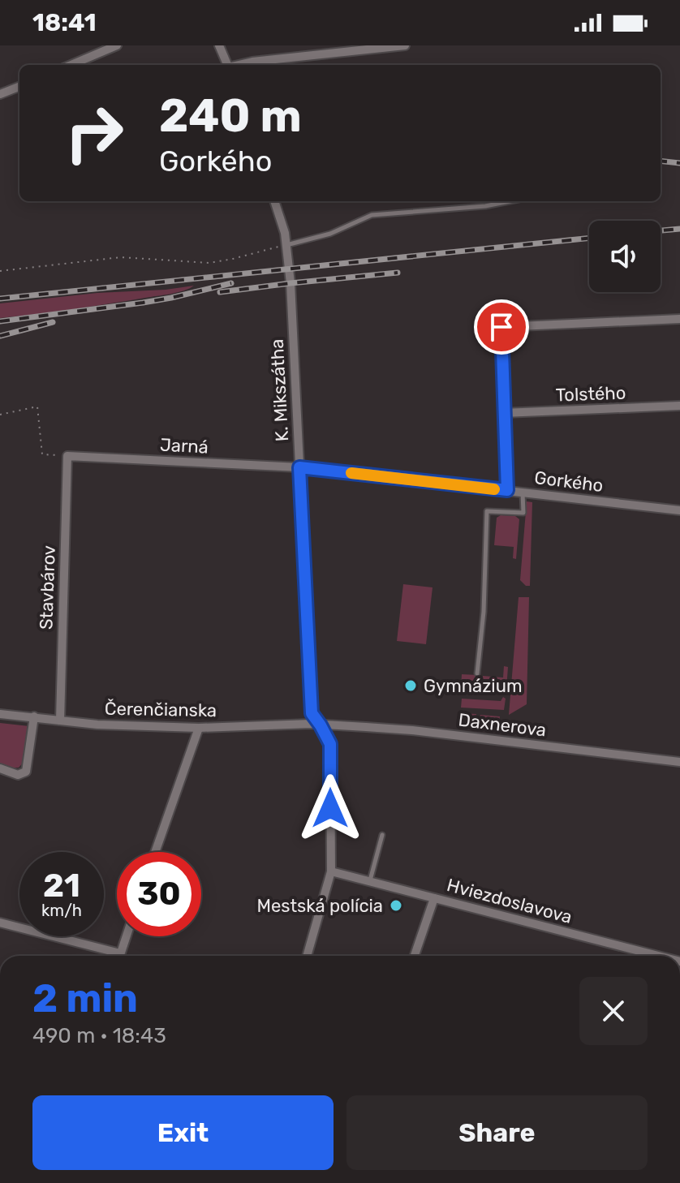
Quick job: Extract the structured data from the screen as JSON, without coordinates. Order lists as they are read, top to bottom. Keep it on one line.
{"streets":{"street":["K. Mikszátha","Tolstého","Jarná","Gorkého","Stavbárov","Čerenčianska","Daxnerova","Hviezdoslavova"]},"crossings":[["K. Mikszátha","Jarná"],["K. Mikszátha","Gorkého"],["K. Mikszátha","Čerenčianska"],["K. Mikszátha","Daxnerova"],["K. Mikszátha","Hviezdoslavova"],["Jarná","Gorkého"],["Jarná","Stavbárov"],["Stavbárov","Čerenčianska"],["Čerenčianska","Daxnerova"]],"places":["Gymnázium","Mestská polícia"],"page":{"status":"18:41","turn":["240 m","Gorkého"],"speed":"21 km/h","limit":"30","heading":["2 min","490 m · 18:43"],"buttons":["Exit","Share"]}}
